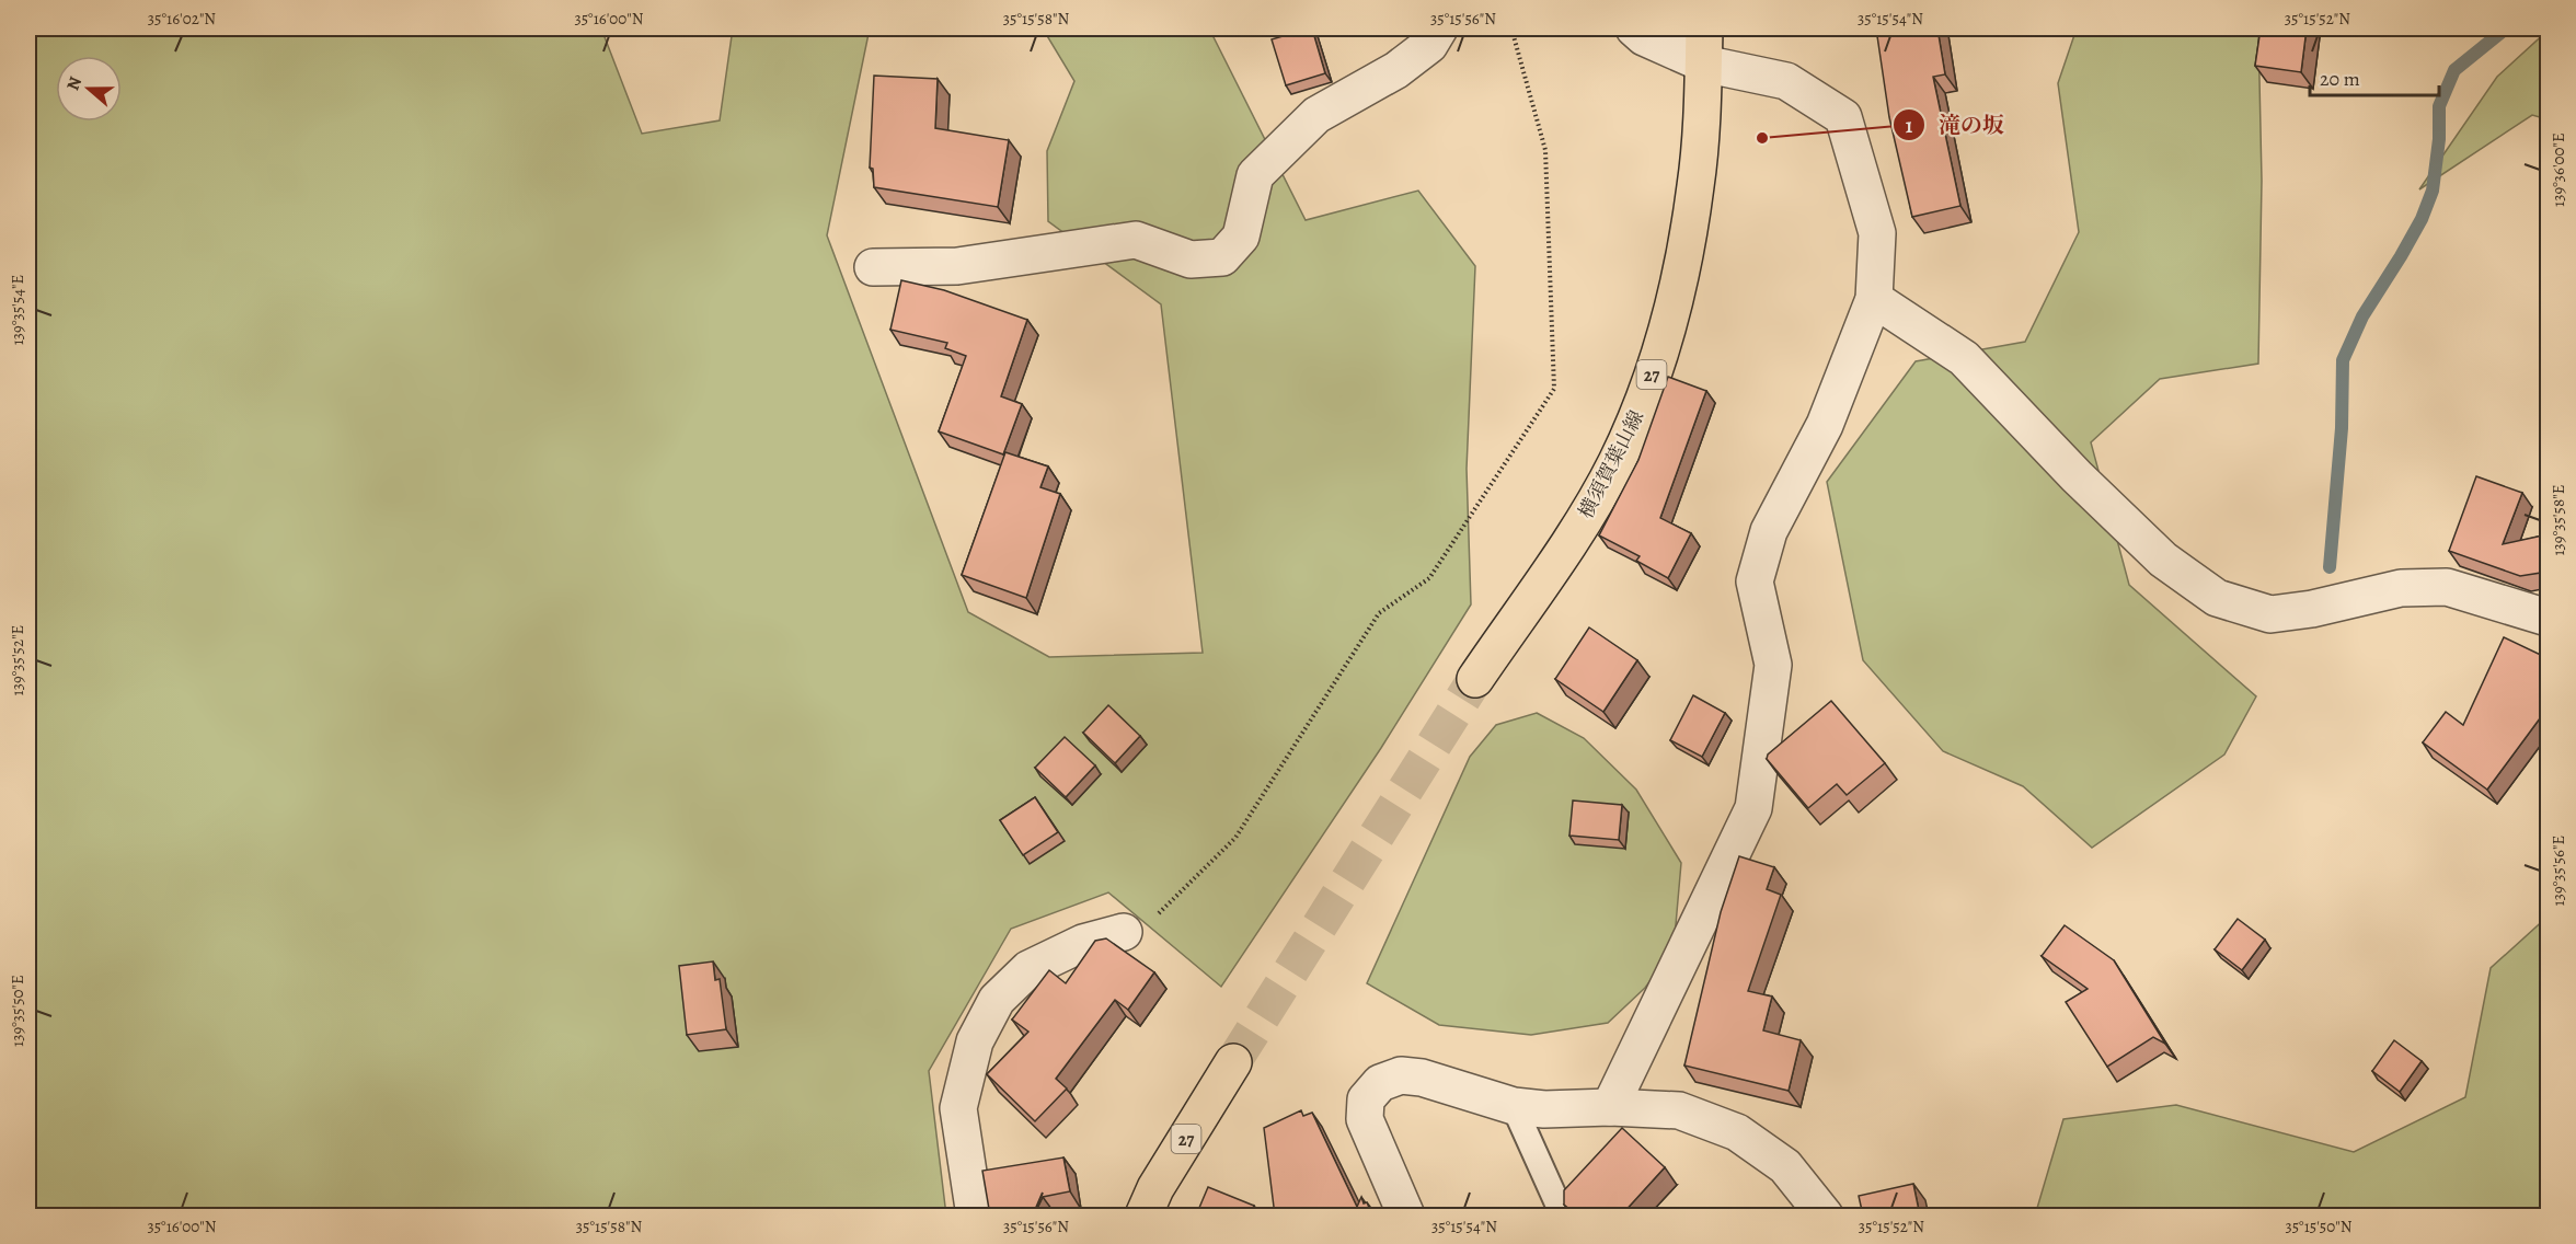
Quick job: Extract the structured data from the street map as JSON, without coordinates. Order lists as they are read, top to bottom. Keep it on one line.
{"streets":{"main road":["27","横須賀葉山線"]},"places":["滝の坂"],"scale_bar":"20 m","north":"left","coordinates":["35°16'02\"N","35°16'00\"N","35°15'58\"N","35°15'56\"N","35°15'54\"N","35°15'52\"N","139°36'00\"E","139°35'54\"E","139°35'58\"E","139°35'52\"E","139°35'56\"E","139°35'50\"E","35°15'50\"N"]}
